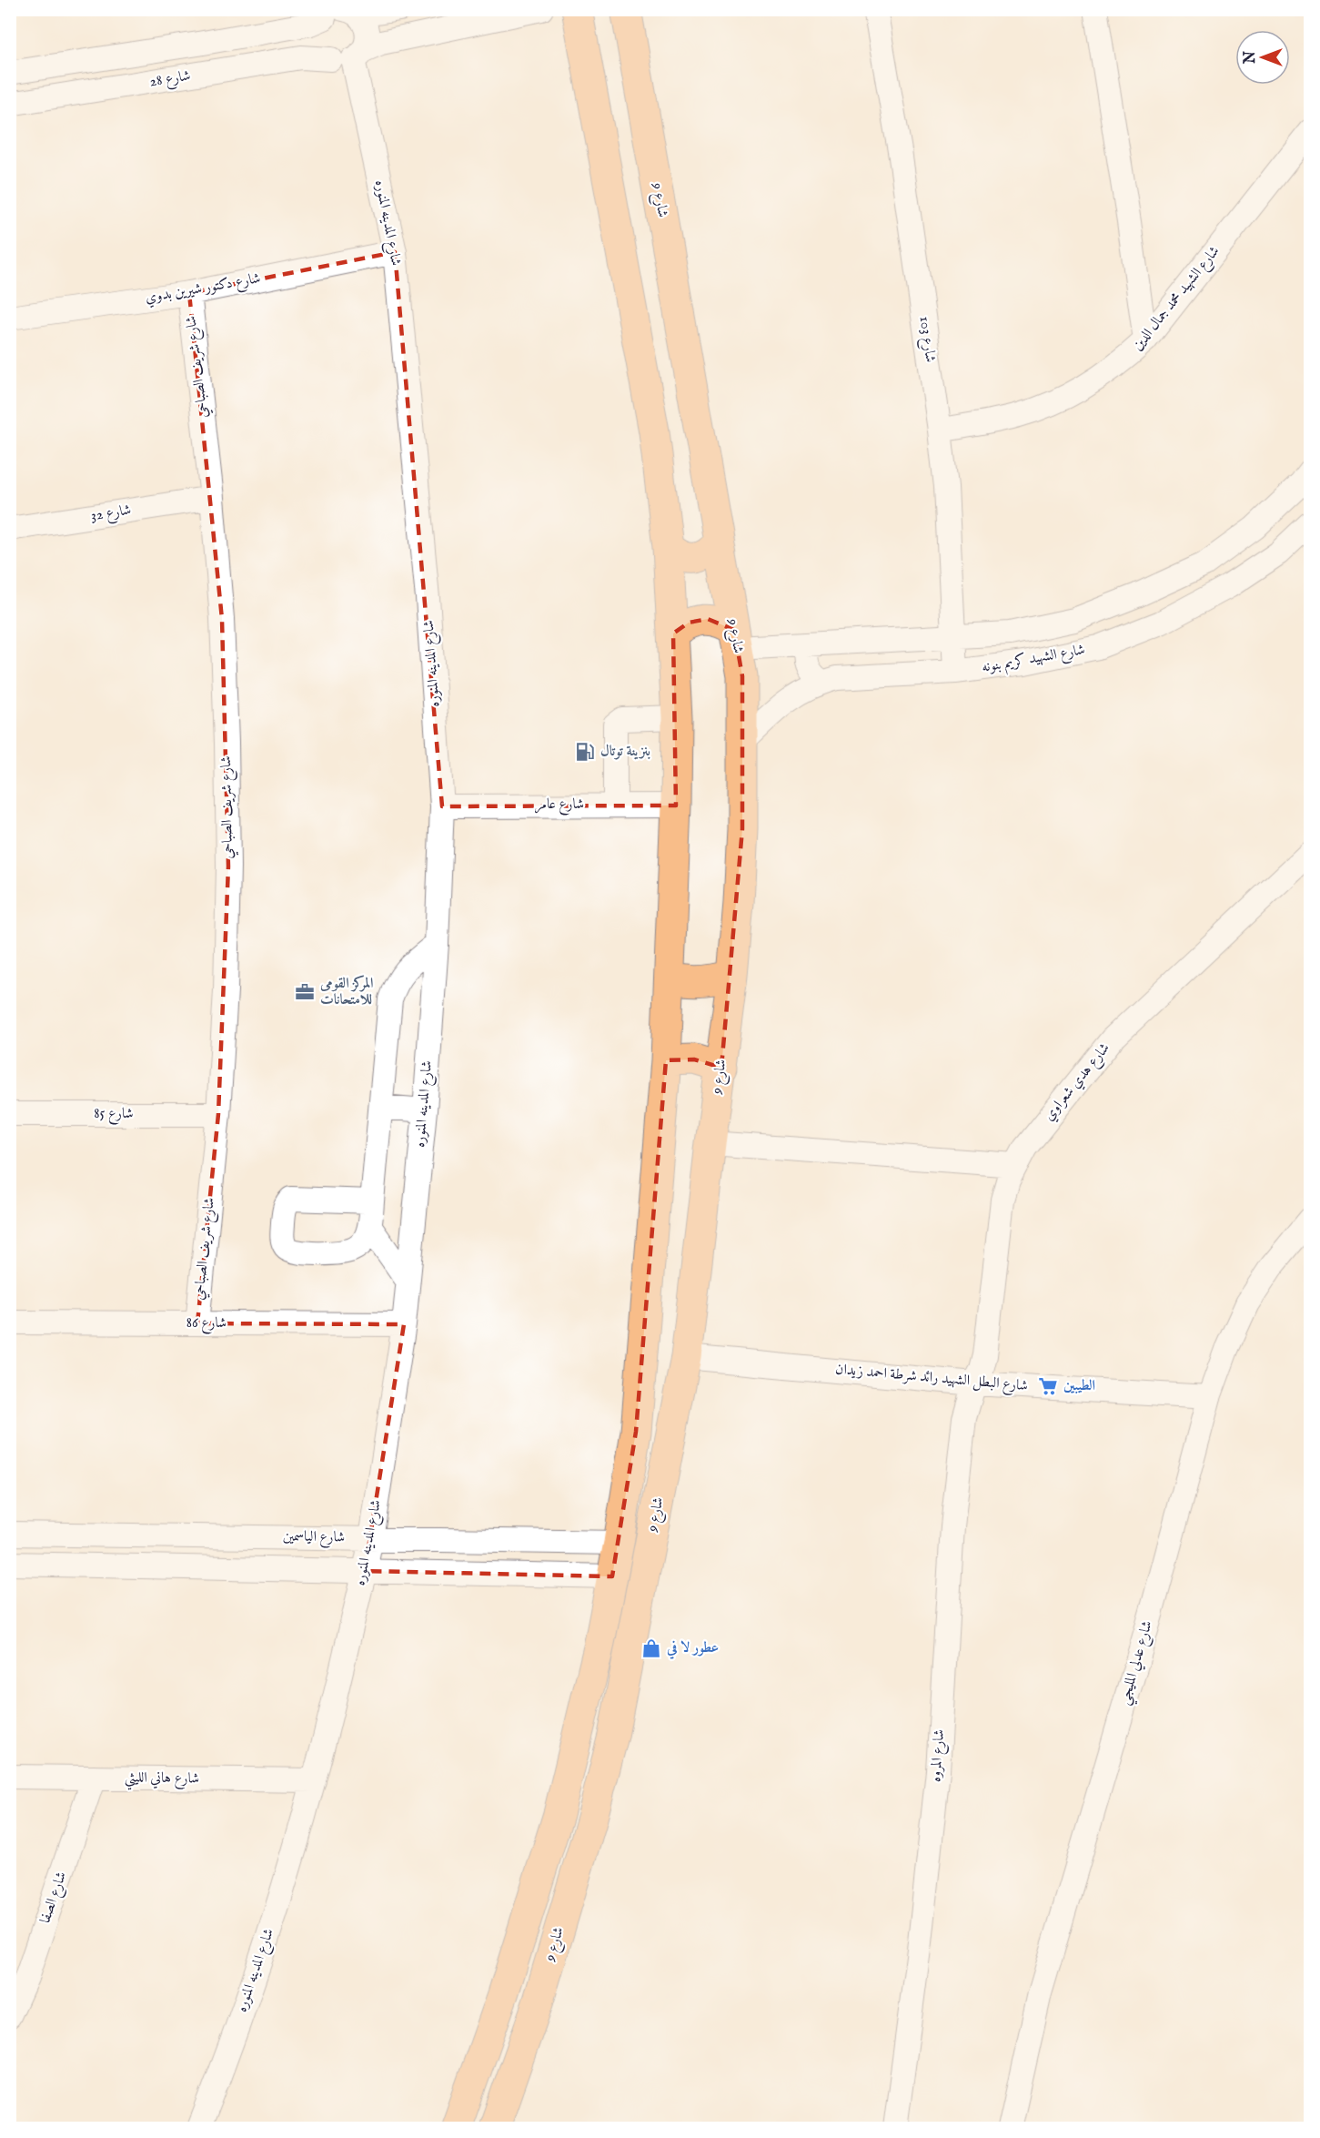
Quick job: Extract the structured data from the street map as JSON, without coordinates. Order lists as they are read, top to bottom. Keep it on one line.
{"streets":{"main road":["شارع 9"],"street":["شارع 28","شارع المدينه المنوره","شارع دكتور شيرين بدوي","شارع الشهيد محمد جمال الدين","شارع 103","شارع شريف الصباحي","شارع 32","شارع الشهيد كريم بنونه","شارع عامر","شارع هدي شعراوي","شارع 85","شارع 86","شارع البطل الشهيد رائد شرطة احمد زيدان","شارع الياسمين","شارع عدلي المليجي","شارع المروه","شارع هاني الليثي","شارع الصفا"]},"crossings":[["شارع 28","شارع المدينه المنوره"],["شارع 9","شارع الشهيد كريم بنونه"],["شارع 9","شارع البطل الشهيد رائد شرطة احمد زيدان"],["شارع المدينه المنوره","شارع دكتور شيرين بدوي"],["شارع المدينه المنوره","شارع عامر"],["شارع المدينه المنوره","شارع 86"],["شارع المدينه المنوره","شارع الياسمين"],["شارع المدينه المنوره","شارع هاني الليثي"],["شارع دكتور شيرين بدوي","شارع شريف الصباحي"],["شارع الشهيد محمد جمال الدين","شارع 103"],["شارع 103","شارع الشهيد كريم بنونه"],["شارع شريف الصباحي","شارع 32"],["شارع شريف الصباحي","شارع 85"],["شارع شريف الصباحي","شارع 86"],["شارع هدي شعراوي","شارع البطل الشهيد رائد شرطة احمد زيدان"],["شارع هدي شعراوي","شارع المروه"],["شارع البطل الشهيد رائد شرطة احمد زيدان","شارع عدلي المليجي"],["شارع البطل الشهيد رائد شرطة احمد زيدان","شارع المروه"],["شارع هاني الليثي","شارع الصفا"]],"places":{"fuel station":["بنزينة توتال"],"office":["المركز القومى للامتحانات"],"supermarket":["الطيبين"],"shop":["عطور لا في"]},"north":"left"}
